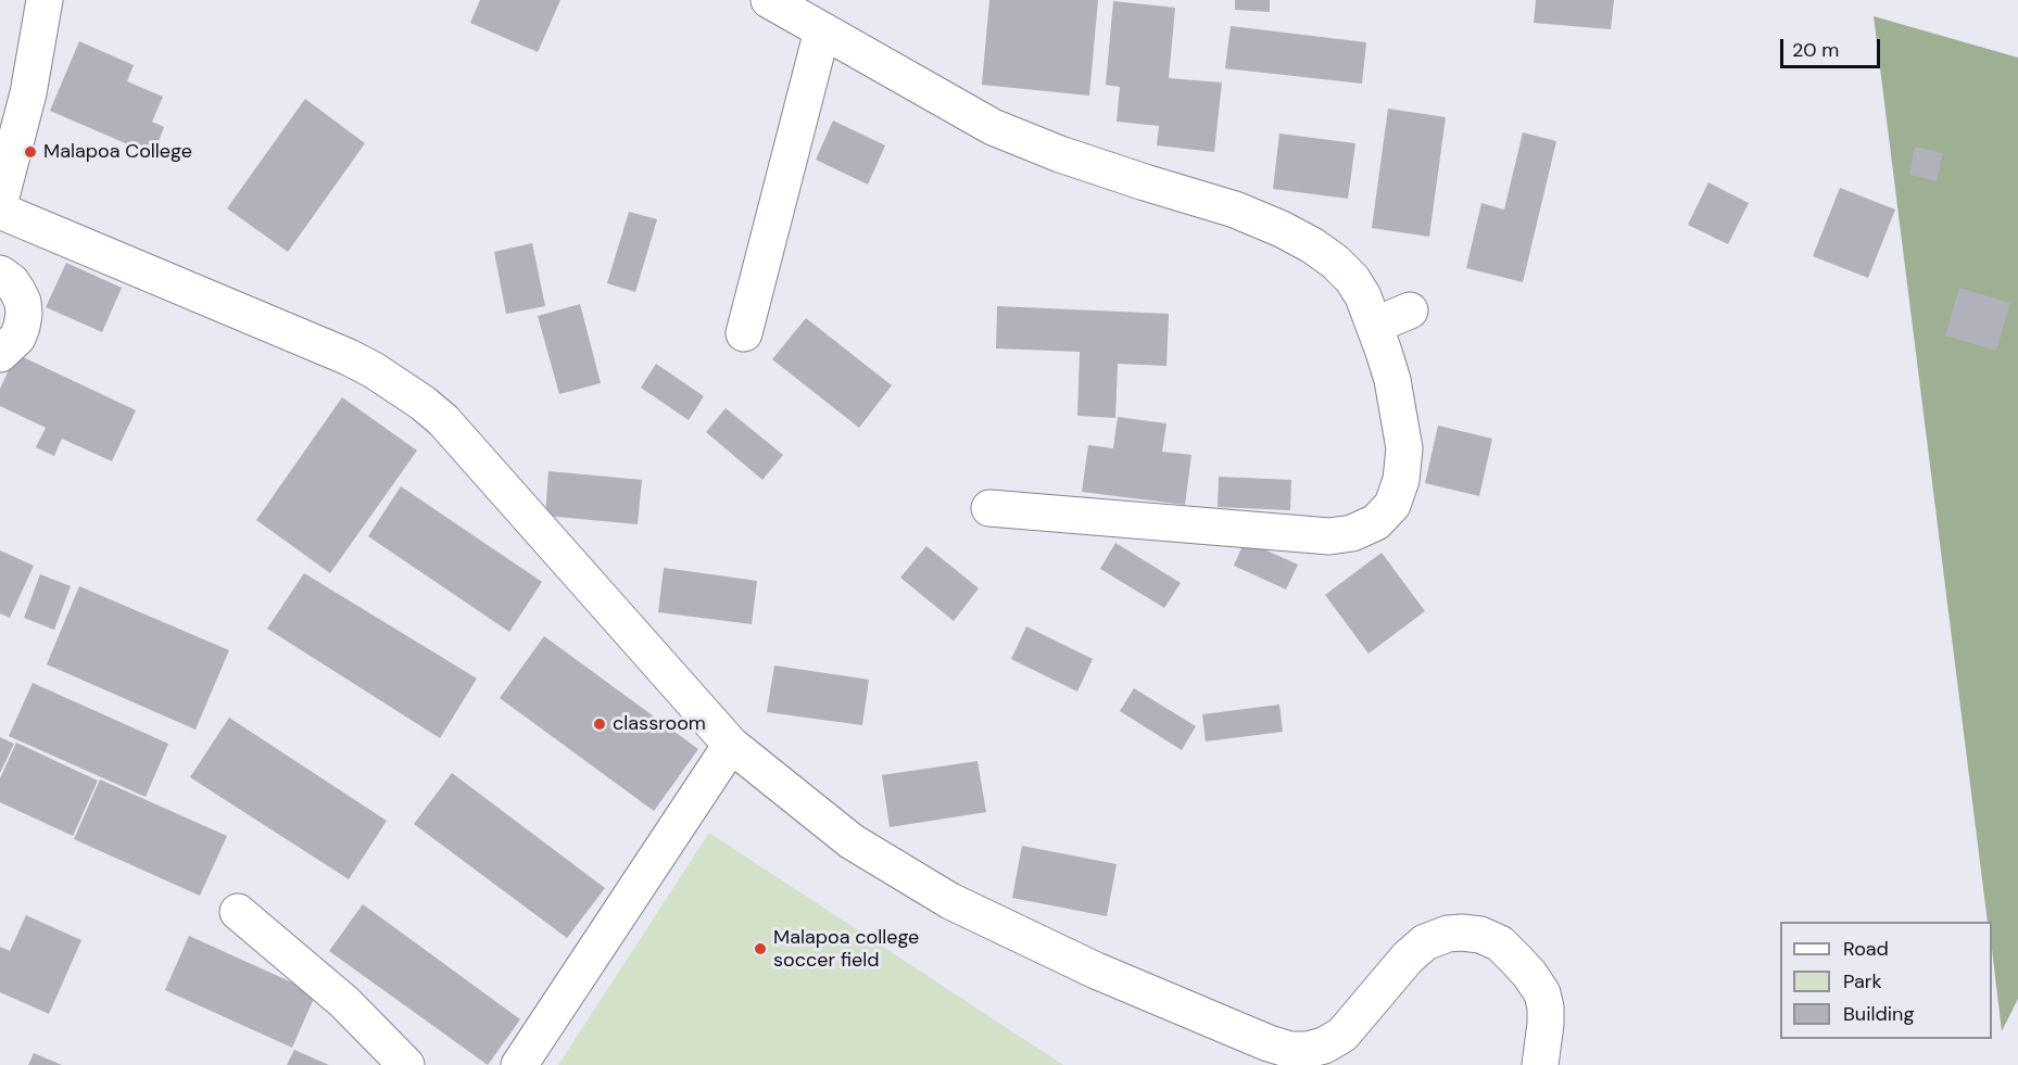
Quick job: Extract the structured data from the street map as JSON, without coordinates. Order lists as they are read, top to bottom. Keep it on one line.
{"places":["Malapoa College","classroom","Malapoa college soccer field"],"legend":["Road","Park","Building"],"scale_bar":"20 m"}
